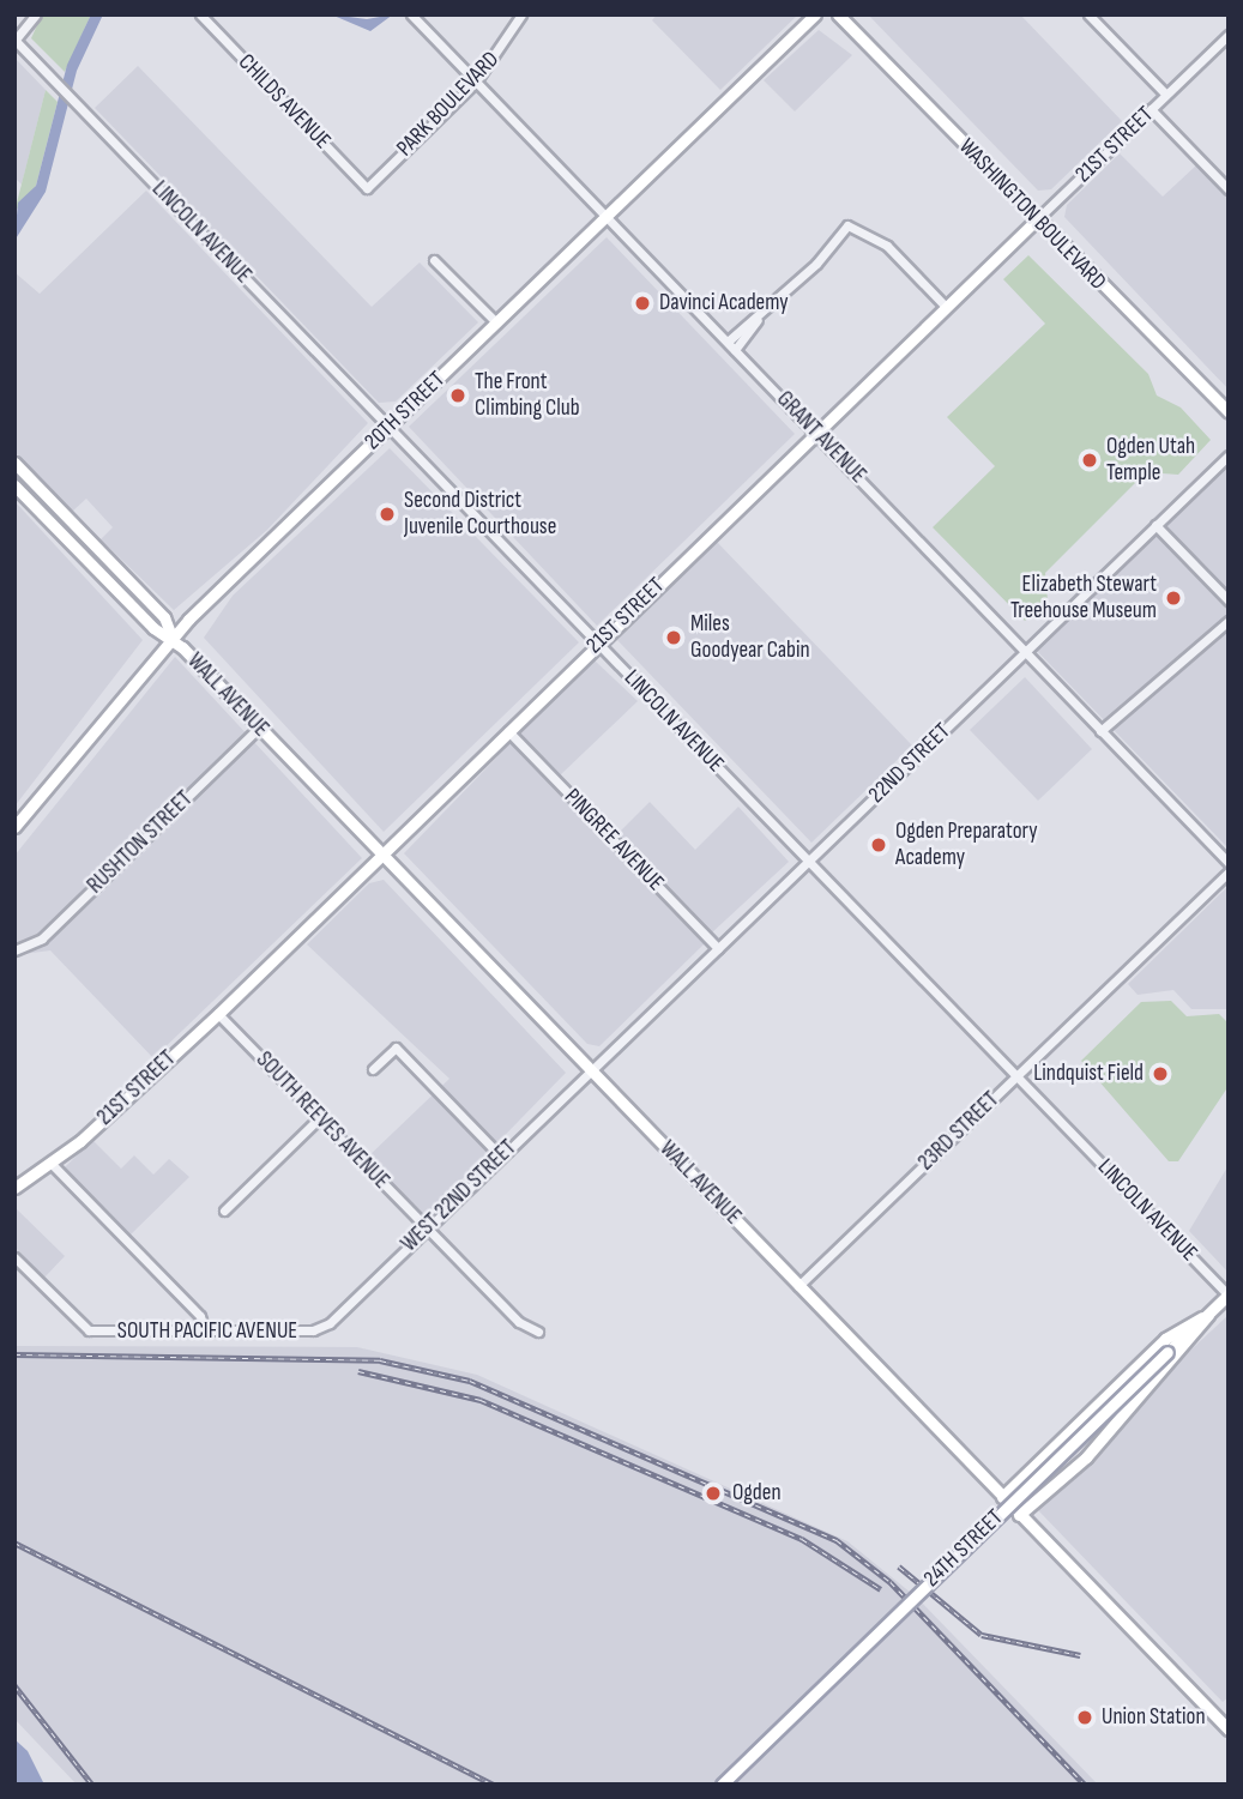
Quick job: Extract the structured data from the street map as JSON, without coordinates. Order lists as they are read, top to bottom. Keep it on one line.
{"streets":{"main road":["21ST STREET","WASHINGTON BOULEVARD","20TH STREET","WALL AVENUE","24TH STREET"],"street":["CHILDS AVENUE","PARK BOULEVARD","LINCOLN AVENUE","GRANT AVENUE","22ND STREET","PINGREE AVENUE","RUSHTON STREET","SOUTH REEVES AVENUE","23RD STREET","WEST 22ND STREET","SOUTH PACIFIC AVENUE"]},"crossings":[["CHILDS AVENUE","PARK BOULEVARD"],["PARK BOULEVARD","GRANT AVENUE"],["21ST STREET","WASHINGTON BOULEVARD"],["21ST STREET","LINCOLN AVENUE"],["21ST STREET","GRANT AVENUE"],["21ST STREET","WALL AVENUE"],["21ST STREET","PINGREE AVENUE"],["21ST STREET","SOUTH REEVES AVENUE"],["LINCOLN AVENUE","20TH STREET"],["LINCOLN AVENUE","22ND STREET"],["LINCOLN AVENUE","23RD STREET"],["LINCOLN AVENUE","24TH STREET"],["20TH STREET","GRANT AVENUE"],["20TH STREET","WALL AVENUE"],["GRANT AVENUE","22ND STREET"],["WALL AVENUE","22ND STREET"],["WALL AVENUE","RUSHTON STREET"],["WALL AVENUE","23RD STREET"],["WALL AVENUE","WEST 22ND STREET"],["WALL AVENUE","24TH STREET"],["22ND STREET","PINGREE AVENUE"],["22ND STREET","WEST 22ND STREET"],["SOUTH REEVES AVENUE","WEST 22ND STREET"],["WEST 22ND STREET","SOUTH PACIFIC AVENUE"]],"places":["Davinci Academy","The Front Climbing Club","Ogden Utah Temple","Second District Juvenile Courthouse","Elizabeth Stewart Treehouse Museum","Miles Goodyear Cabin","Ogden Preparatory Academy","Lindquist Field","Ogden","Union Station"]}
